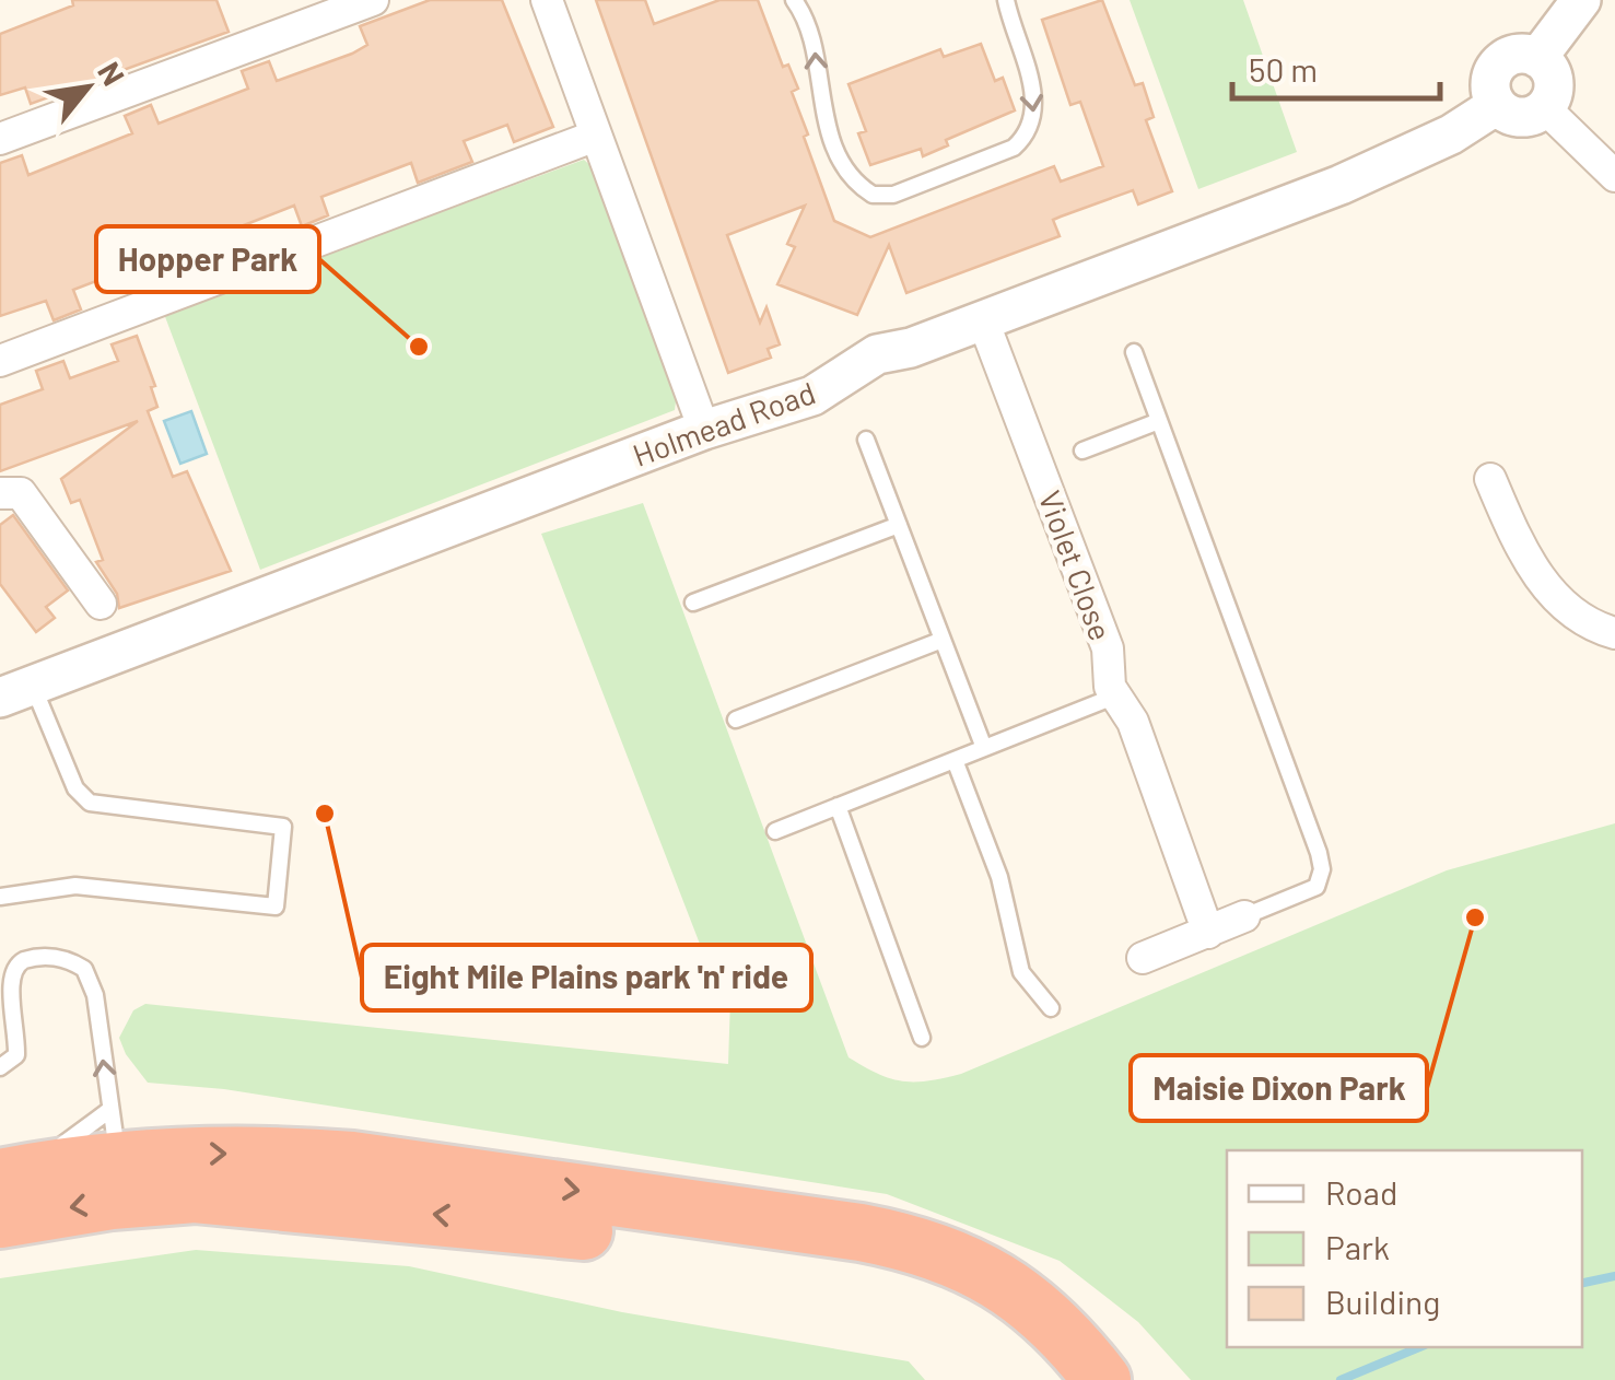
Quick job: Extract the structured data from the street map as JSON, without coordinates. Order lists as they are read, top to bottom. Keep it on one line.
{"streets":{"street":["Holmead Road","Violet Close"]},"crossings":[["Holmead Road","Violet Close"]],"places":["Hopper Park","Eight Mile Plains park 'n' ride","Maisie Dixon Park"],"legend":["Road","Park","Building"],"scale_bar":"50 m","north":"top right"}
